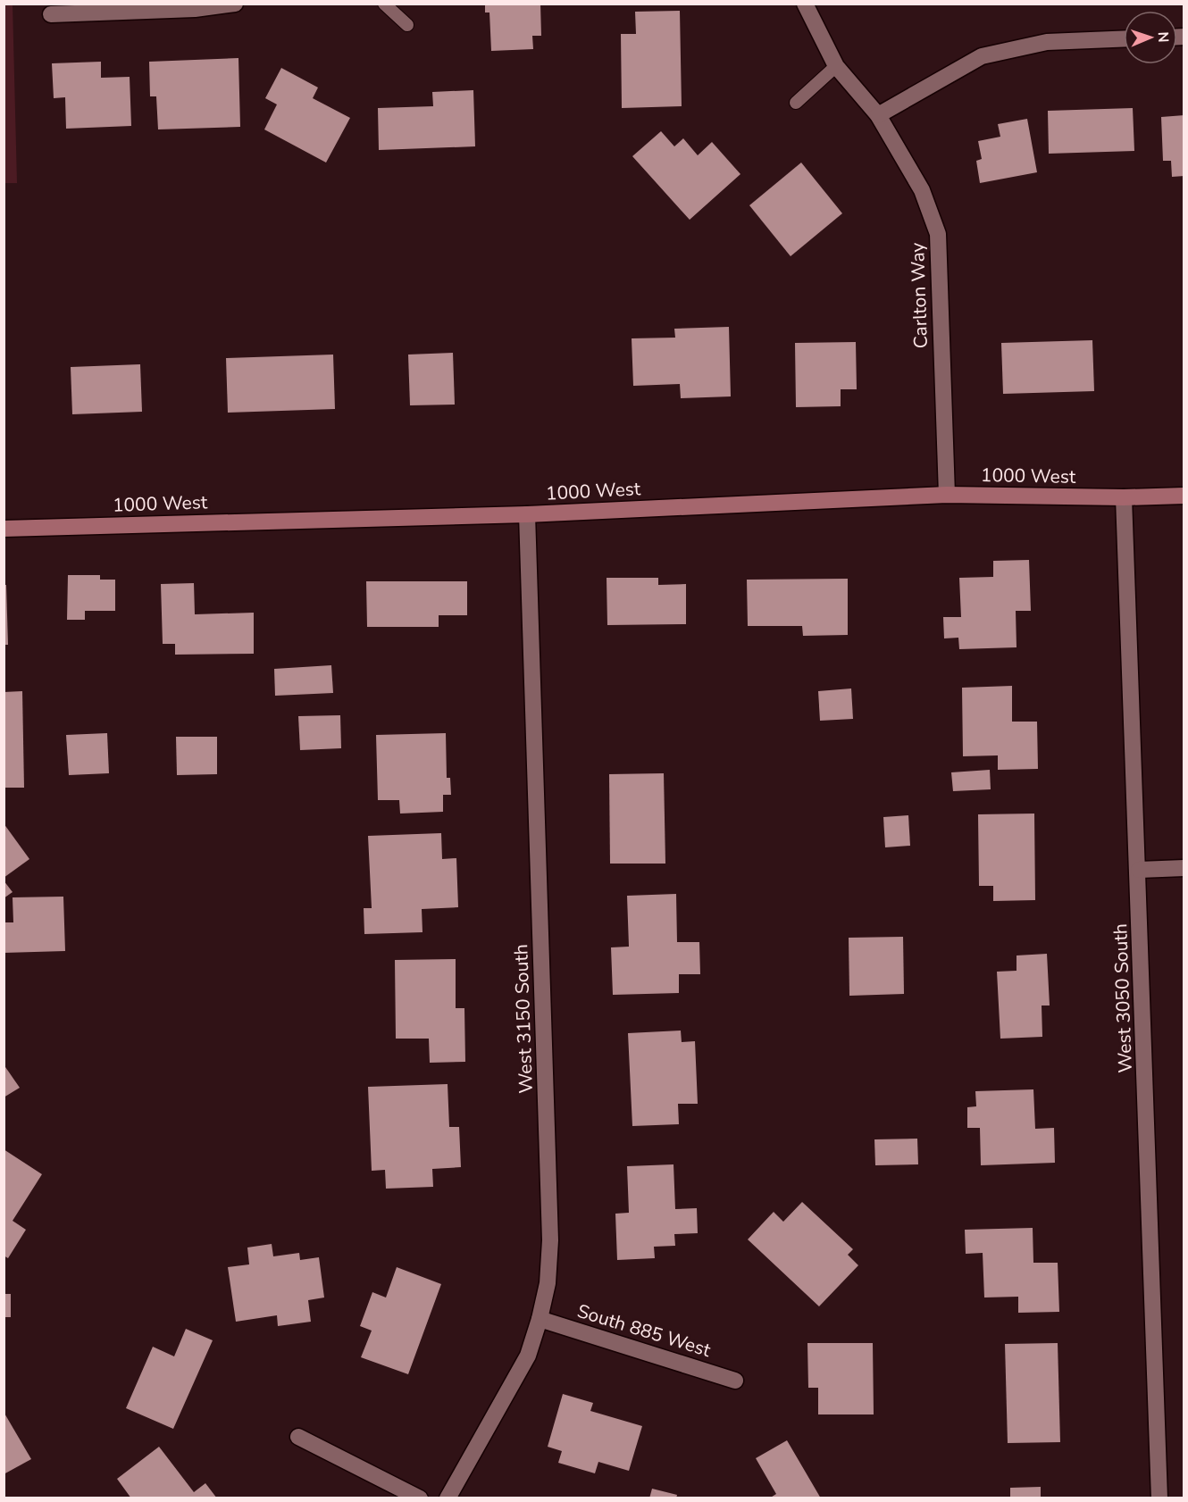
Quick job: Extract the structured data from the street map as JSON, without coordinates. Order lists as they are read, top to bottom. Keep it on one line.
{"streets":{"main road":["1000 West"],"street":["Carlton Way","West 3050 South","West 3150 South","South 885 West"]},"crossings":[["Carlton Way","1000 West"],["1000 West","West 3050 South"],["1000 West","West 3150 South"],["West 3150 South","South 885 West"]],"north":"right"}
